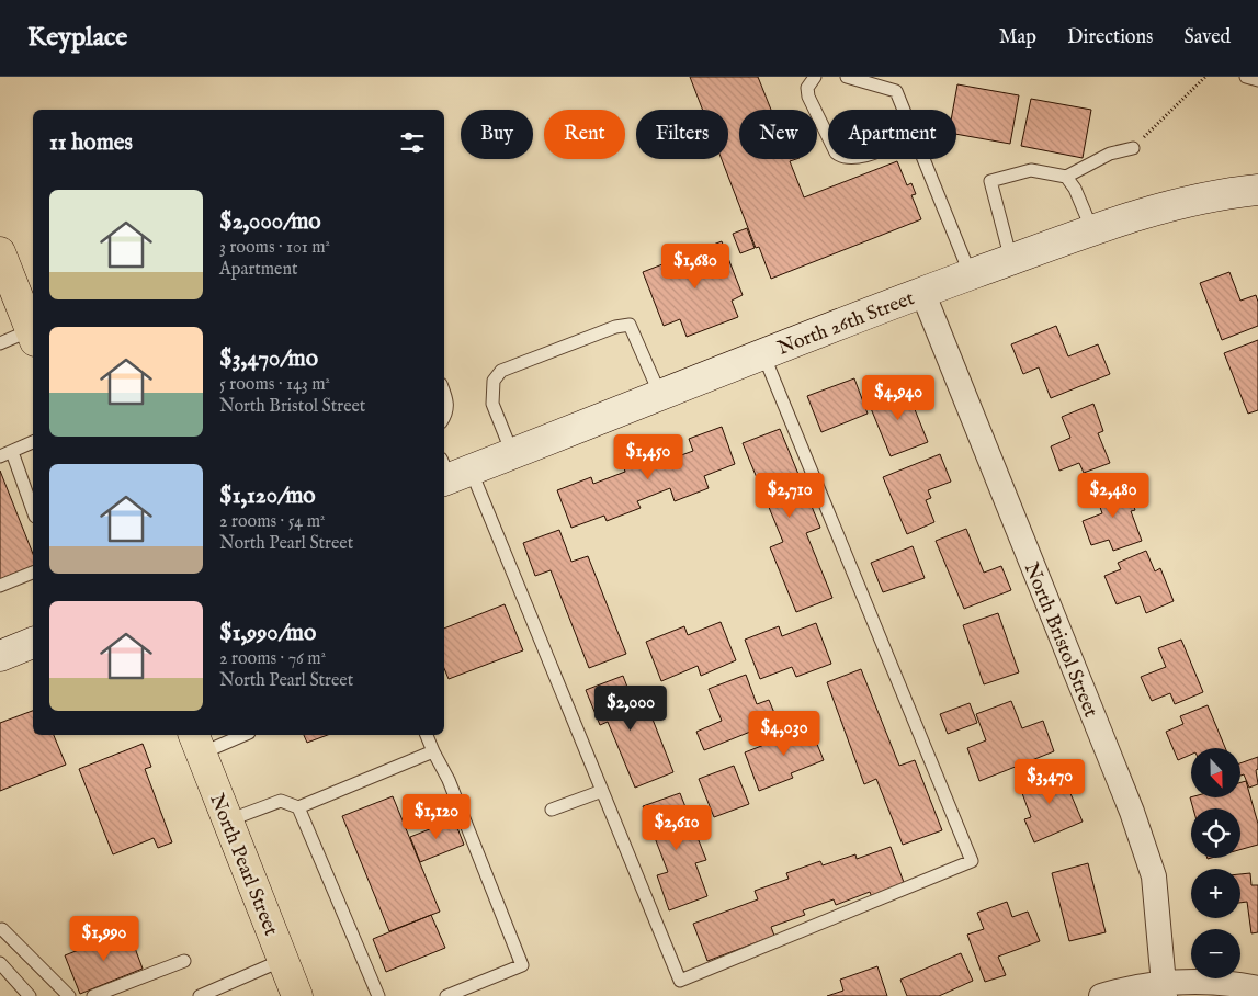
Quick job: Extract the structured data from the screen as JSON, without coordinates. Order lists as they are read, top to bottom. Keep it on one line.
{"streets":{"main road":["North Pearl Street"],"street":["North 26th Street","North Bristol Street"]},"crossings":[["North 26th Street","North Bristol Street"]],"north":"bottom","page":{"header":"Keyplace","nav":["Map","Directions","Saved"],"chip":["Buy","Rent","Filters","New","Apartment"],"heading":"11 homes","list":[{"name":"$2,000/mo","note":"3 rooms · 101 m² · Apartment"},{"name":"$3,470/mo","note":"5 rooms · 143 m² · North Bristol Street"},{"name":"$1,120/mo","note":"2 rooms · 54 m² · North Pearl Street"},{"name":"$1,990/mo","note":"2 rooms · 76 m² · North Pearl Street"}],"price":["$1,680","$4,940","$1,450","$2,710","$2,480","$2,000","$4,030","$3,470","$1,120","$2,610","$1,990"],"map_buttons":["+","−"]}}
